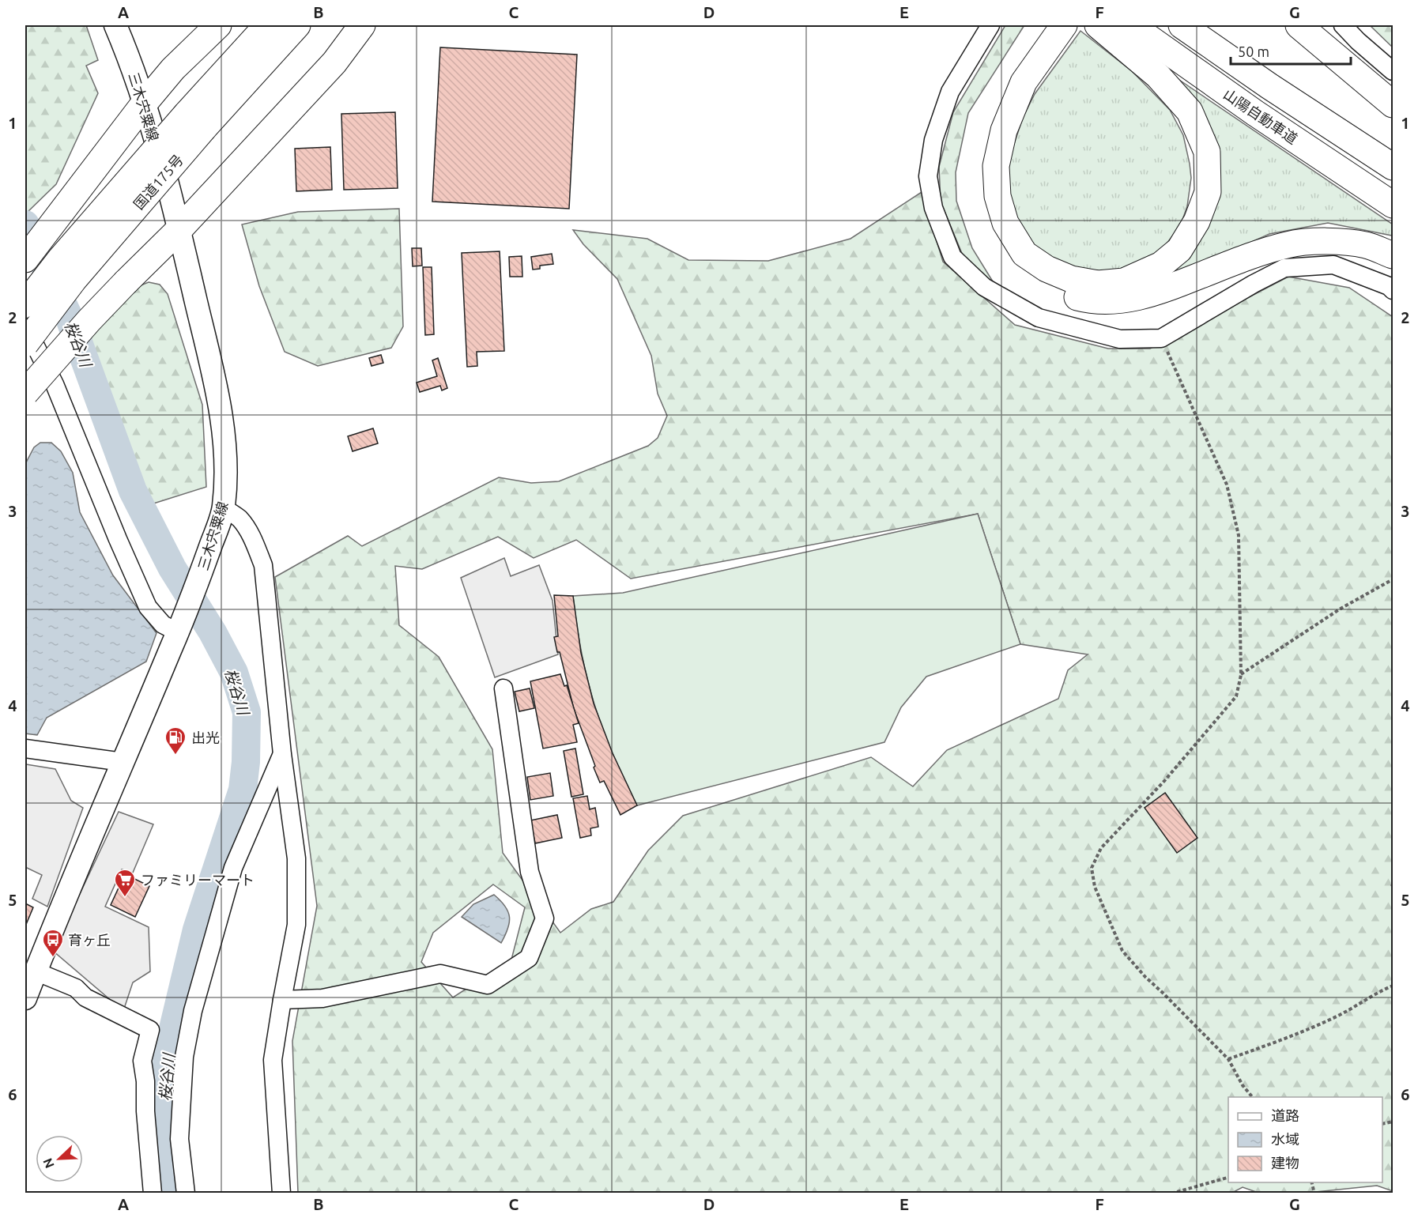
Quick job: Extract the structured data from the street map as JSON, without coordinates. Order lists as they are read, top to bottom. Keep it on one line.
{"streets":{"highway":["山陽自動車道","国道175号"],"main road":["三木宍粟線"]},"water":["桜谷川"],"places":{"fuel station":["出光"],"supermarket":["ファミリーマート"],"bus stop":["育ヶ丘"]},"legend":["道路","水域","建物"],"scale_bar":"50 m","north":"bottom left","grid":{"columns":["A","B","C","D","E","F","G"],"rows":["1","2","3","4","5","6"]}}
